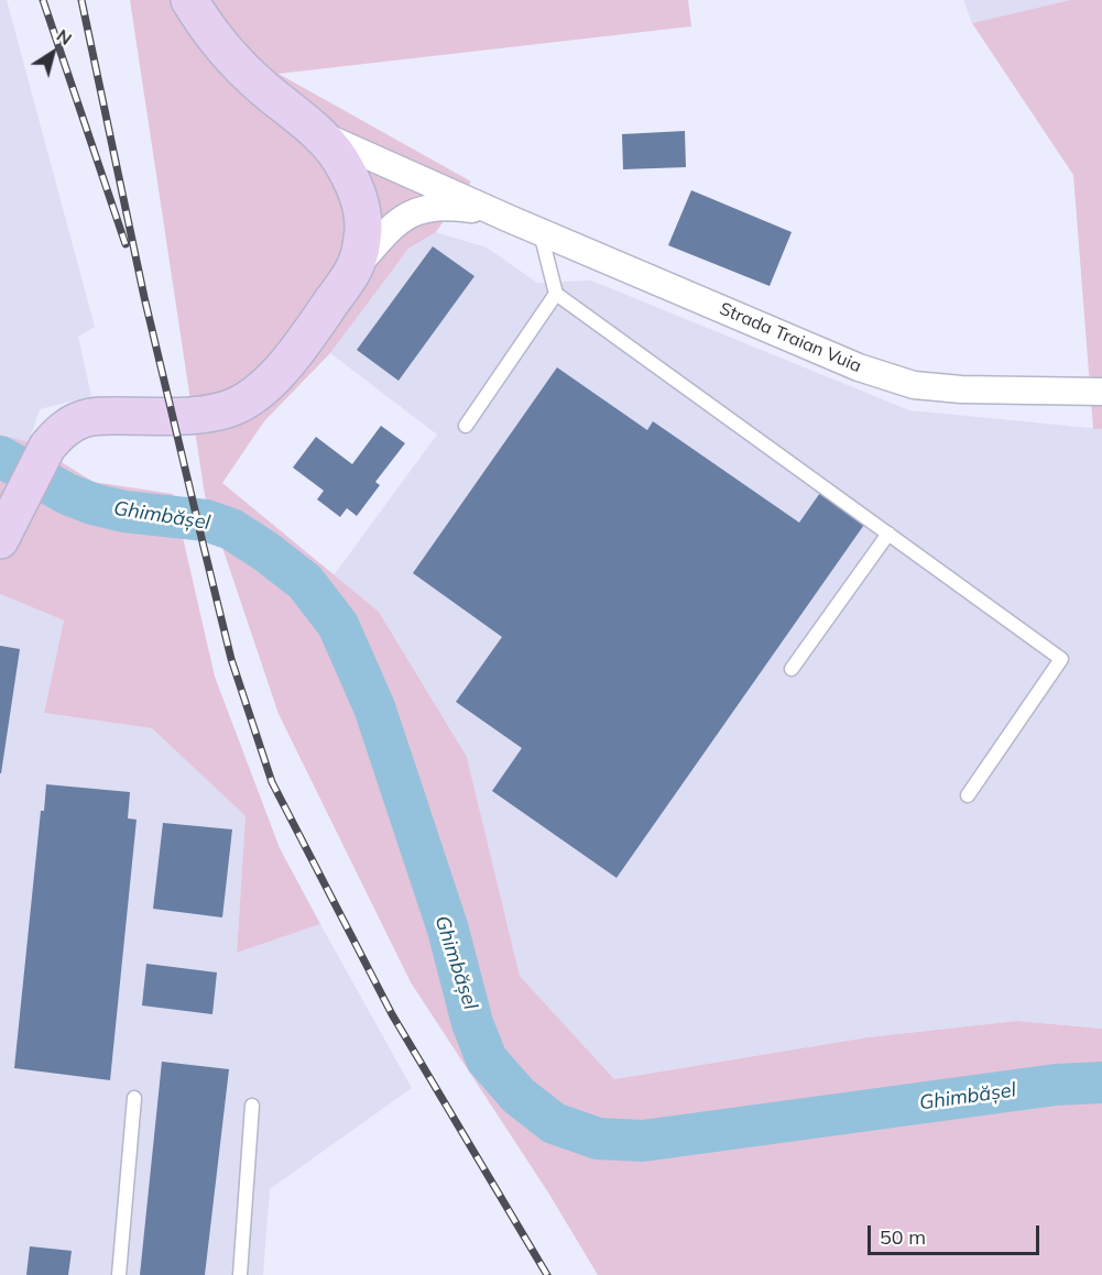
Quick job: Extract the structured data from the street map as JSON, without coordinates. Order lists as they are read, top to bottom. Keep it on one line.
{"streets":{"street":["Strada Traian Vuia"]},"water":["Ghimbășel"],"scale_bar":"50 m","north":"top right"}
